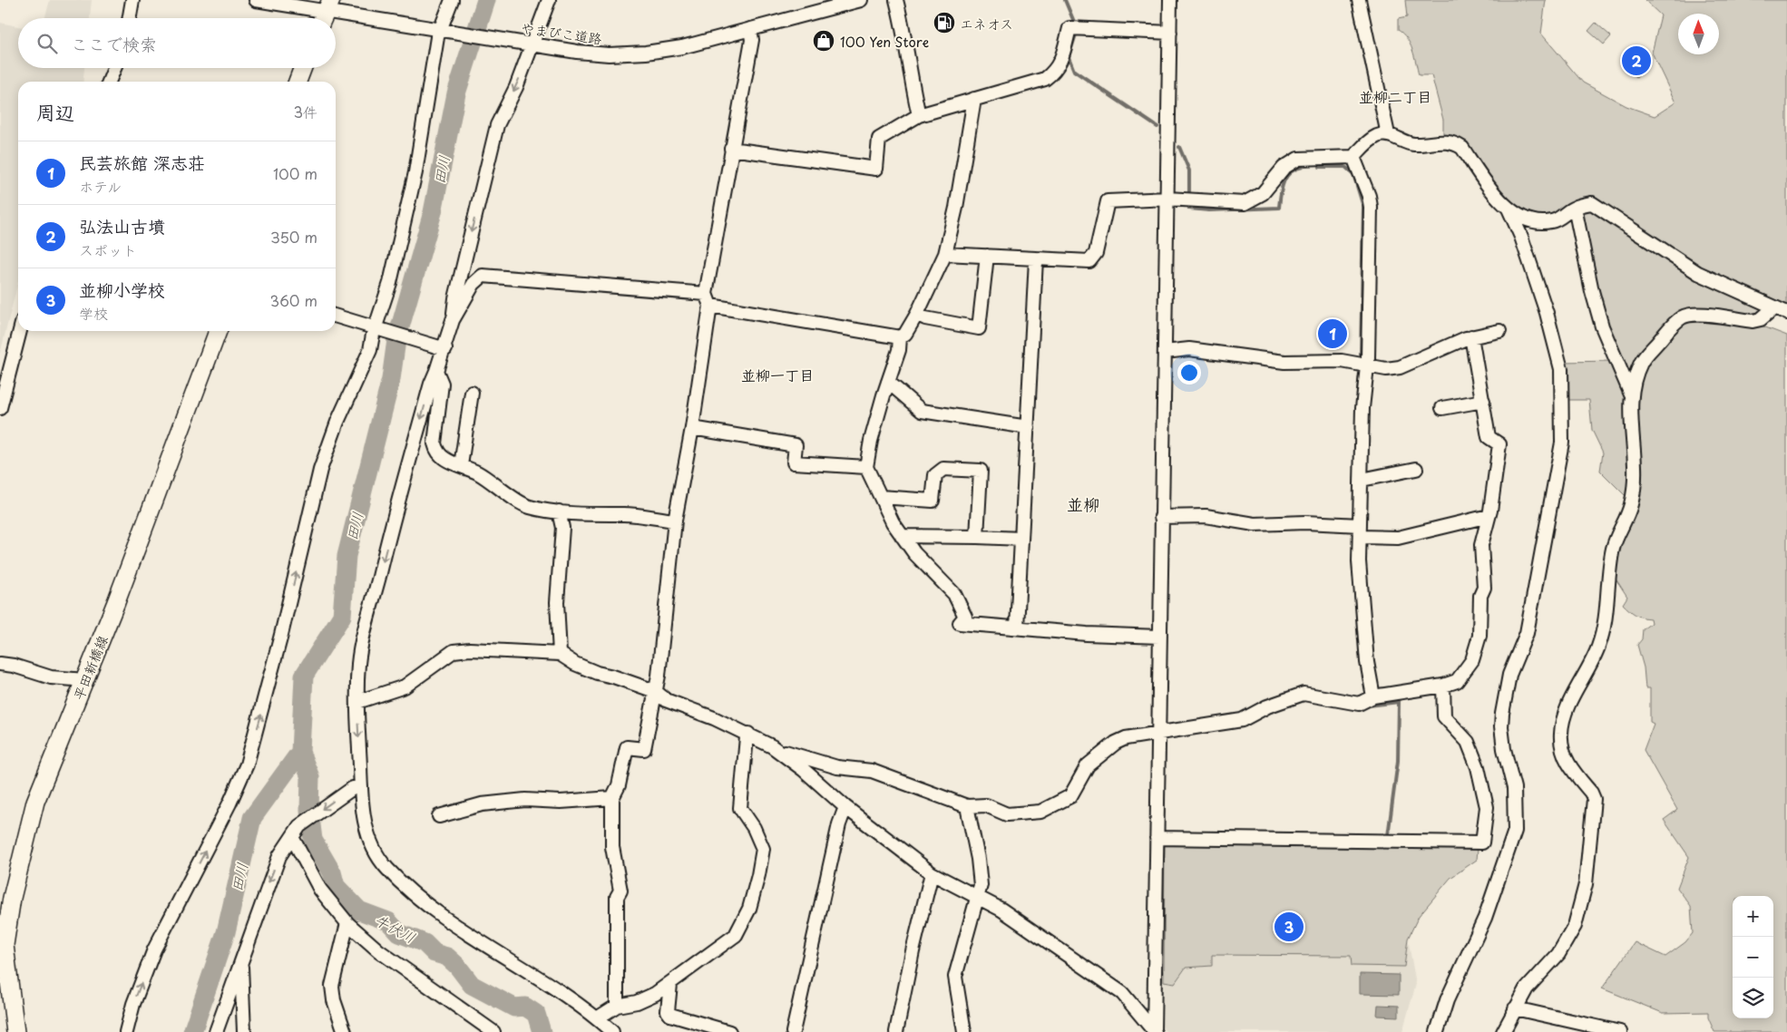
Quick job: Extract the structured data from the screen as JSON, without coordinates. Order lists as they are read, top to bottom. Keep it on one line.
{"streets":{"main road":["平田新橋線"],"street":["やまびこ道路"]},"districts":["並柳二丁目","並柳一丁目","並柳"],"water":["田川","牛伏川"],"places":{"fuel station":["エネオス"],"shop":["100 Yen Store"]},"north":"top","page":{"search":"ここで検索","pins":["2","1","3"],"heading":["周辺","3件"],"list":[{"mark":"1","name":"民芸旅館 深志荘","note":"ホテル","value":"100 m"},{"mark":"2","name":"弘法山古墳","note":"スポット","value":"350 m"},{"mark":"3","name":"並柳小学校","note":"学校","value":"360 m"}],"map_buttons":["+","−"]}}
